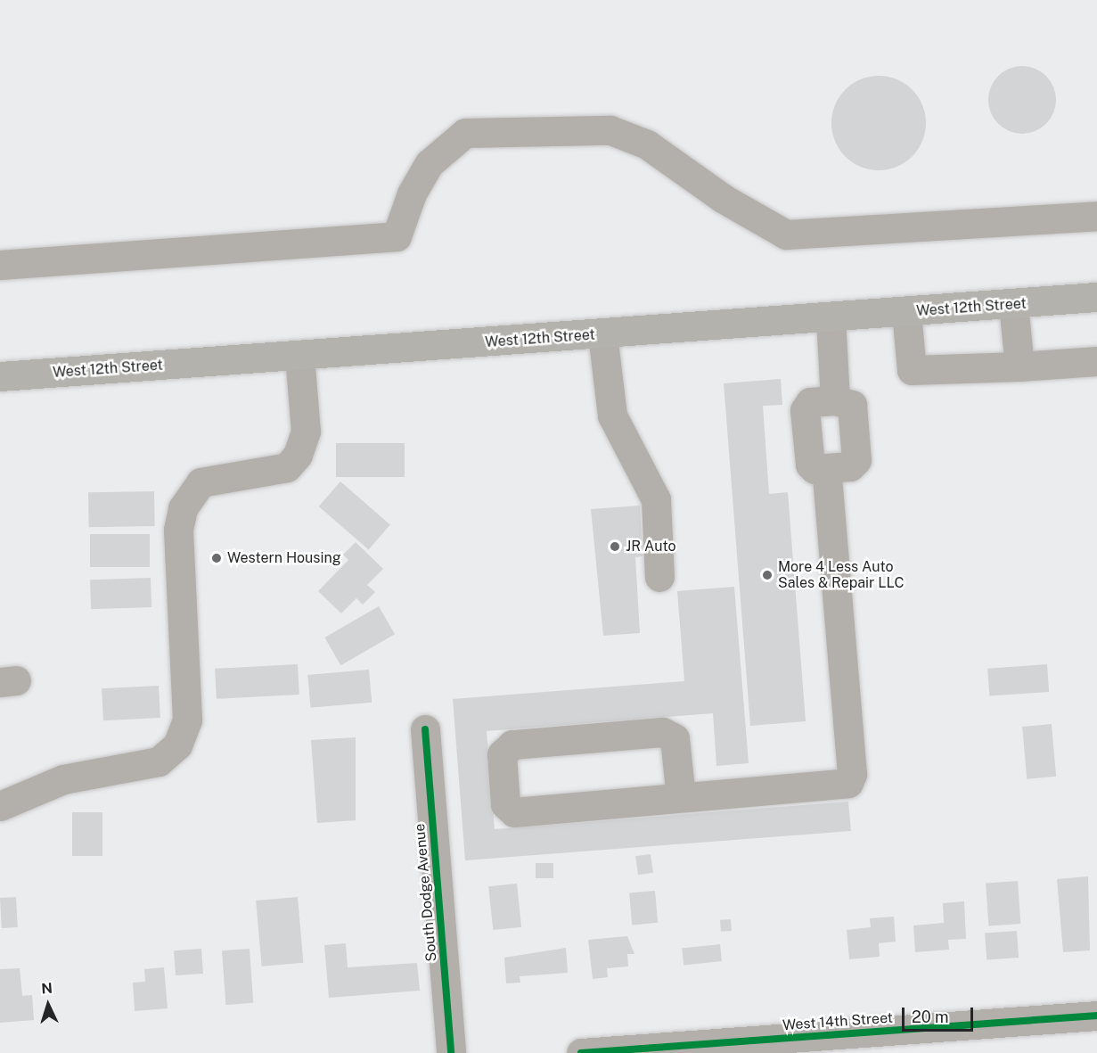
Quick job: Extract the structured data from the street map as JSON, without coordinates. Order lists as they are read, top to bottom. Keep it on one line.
{"streets":{"main road":["West 12th Street"],"street":["South Dodge Avenue","West 14th Street"]},"places":["JR Auto","Western Housing","More 4 Less Auto Sales & Repair LLC"],"scale_bar":"20 m","north":"top"}
